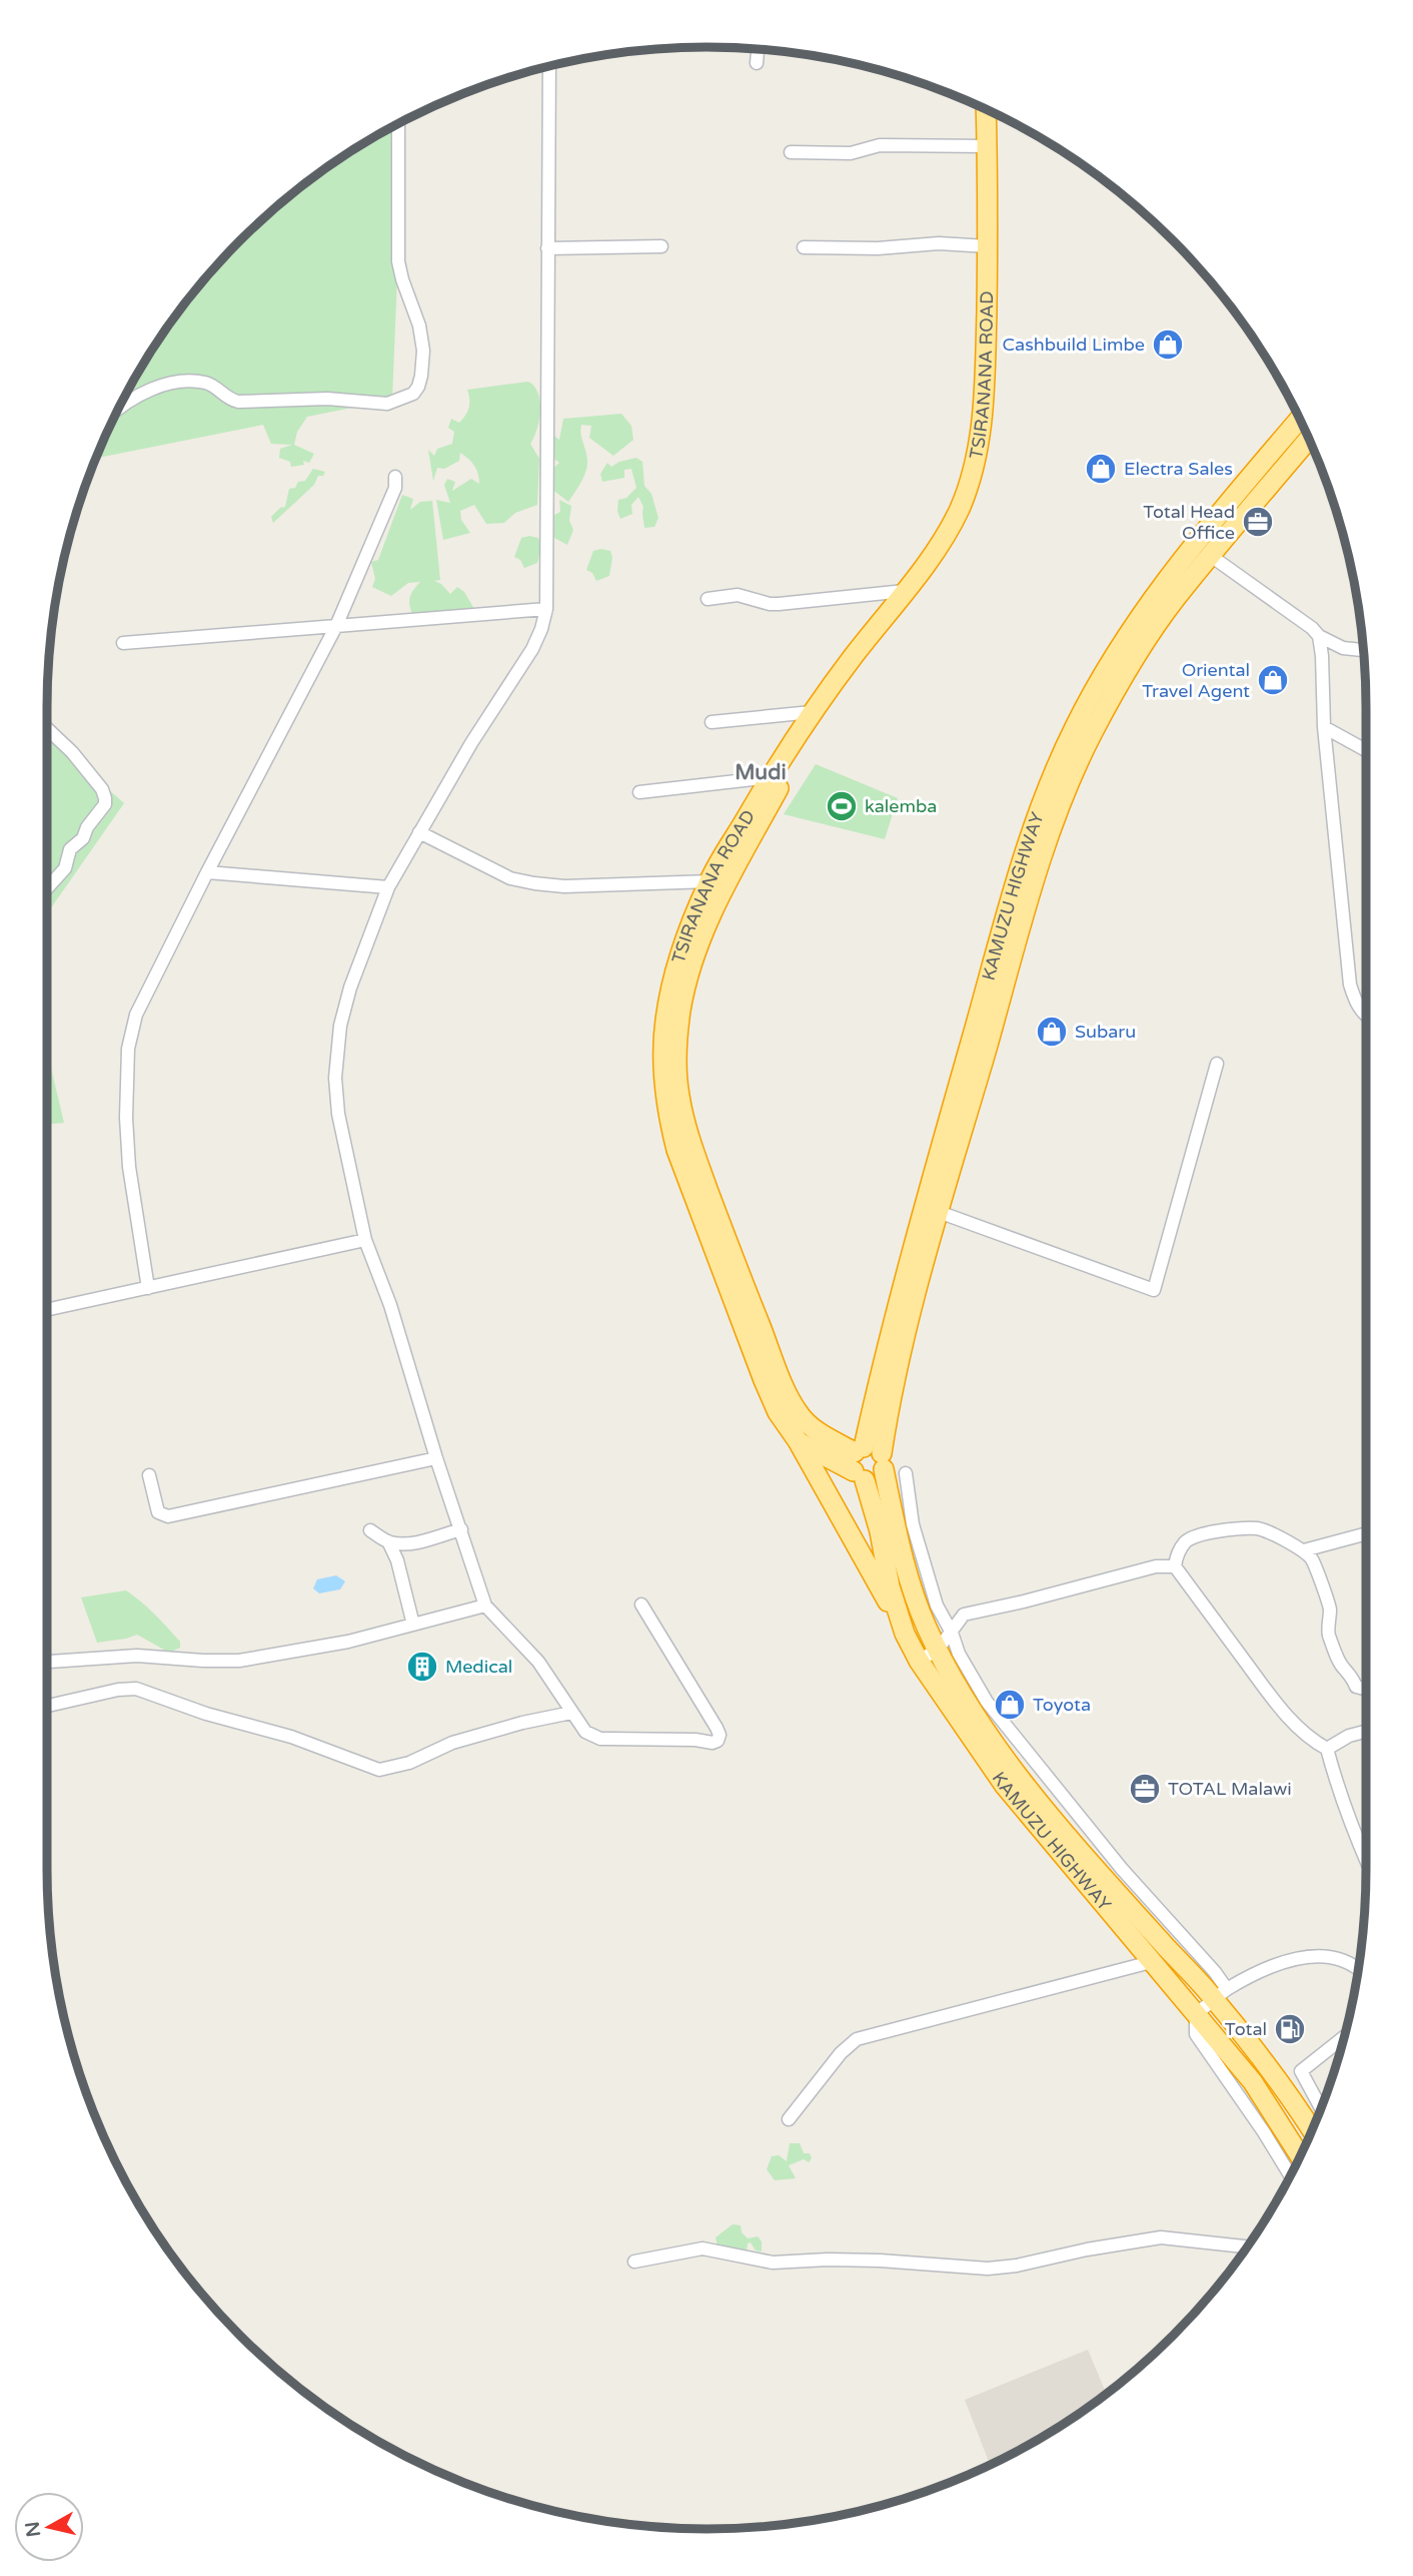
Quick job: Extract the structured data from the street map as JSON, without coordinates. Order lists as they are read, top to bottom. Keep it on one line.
{"streets":{"highway":["TSIRANANA ROAD","KAMUZU HIGHWAY"]},"crossings":[["TSIRANANA ROAD","KAMUZU HIGHWAY"]],"districts":["Mudi"],"places":{"shop":["Cashbuild Limbe","Electra Sales","Oriental Travel Agent","Subaru","Toyota"],"office":["Total Head Office","TOTAL Malawi"],"sports":["kalemba"],"building":["Medical"],"fuel station":["Total"]},"north":"left"}
